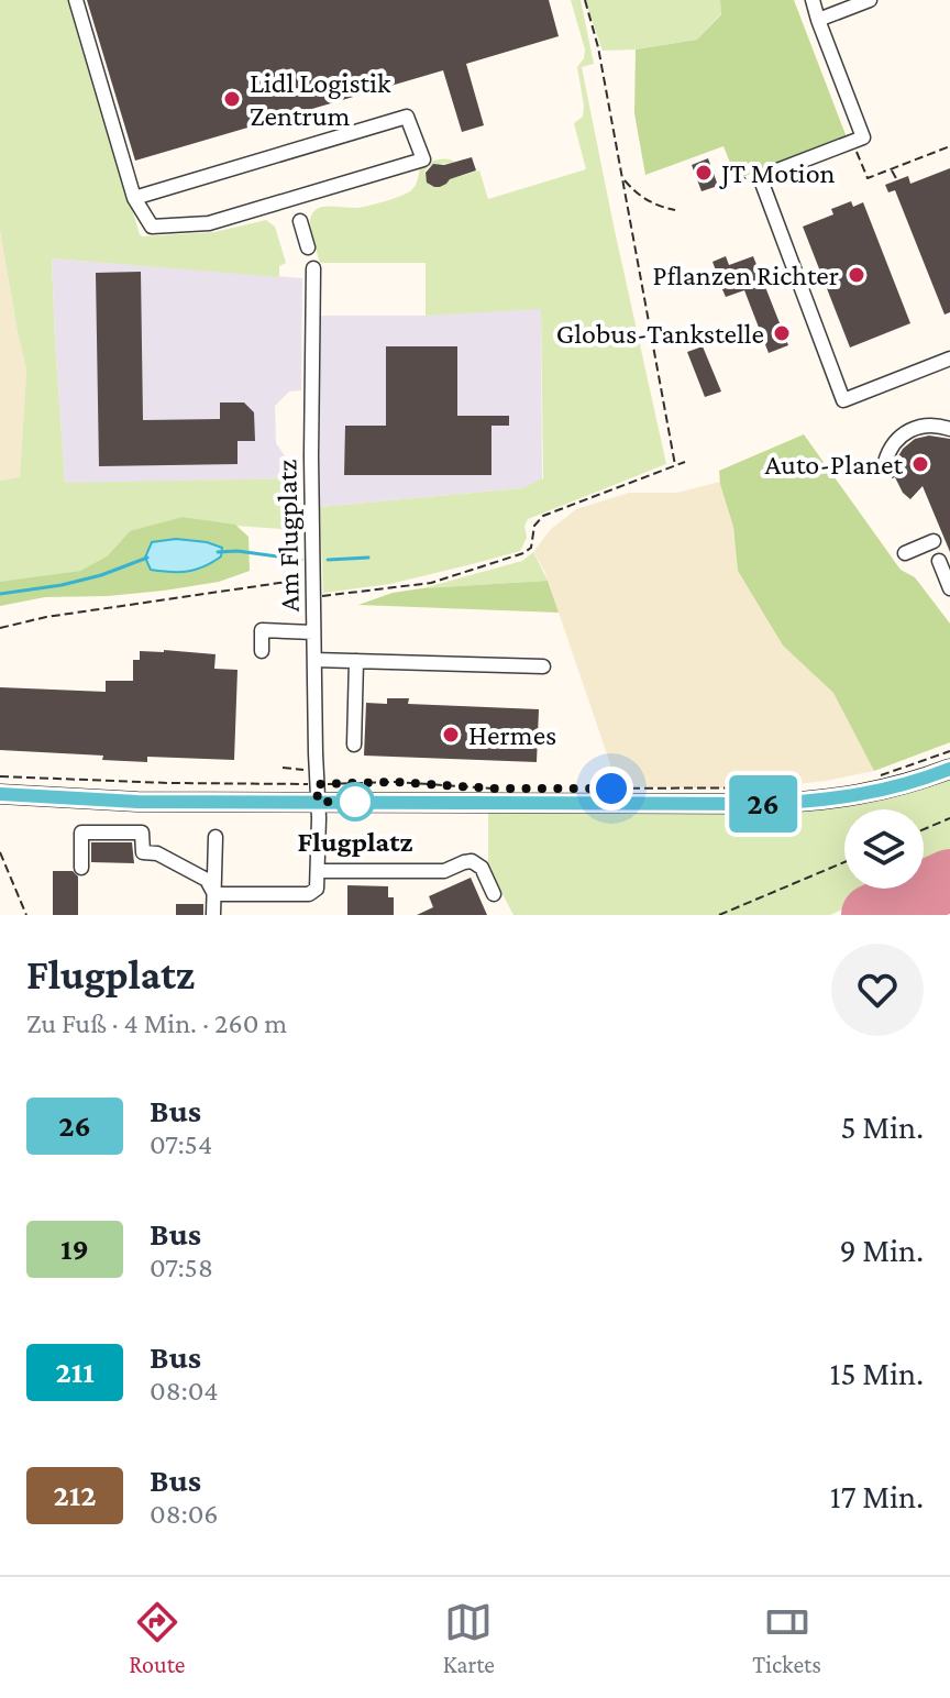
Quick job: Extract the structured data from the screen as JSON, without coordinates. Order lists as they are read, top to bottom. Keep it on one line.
{"streets":{"street":["Am Flugplatz"]},"places":["Lidl Logistik Zentrum","JT Motion","Pflanzen Richter","Globus-Tankstelle","Auto-Planet","Hermes","Flugplatz"],"lines":["bus line 26"],"page":{"on_map":"26","heading":["Flugplatz","Zu Fuß · 4 Min. · 260 m"],"list":[{"mark":"26","name":"Bus","note":"07:54","value":"5 Min."},{"mark":"19","name":"Bus","note":"07:58","value":"9 Min."},{"mark":"211","name":"Bus","note":"08:04","value":"15 Min."},{"mark":"212","name":"Bus","note":"08:06","value":"17 Min."}],"tabs":["Route","Karte","Tickets"]}}
